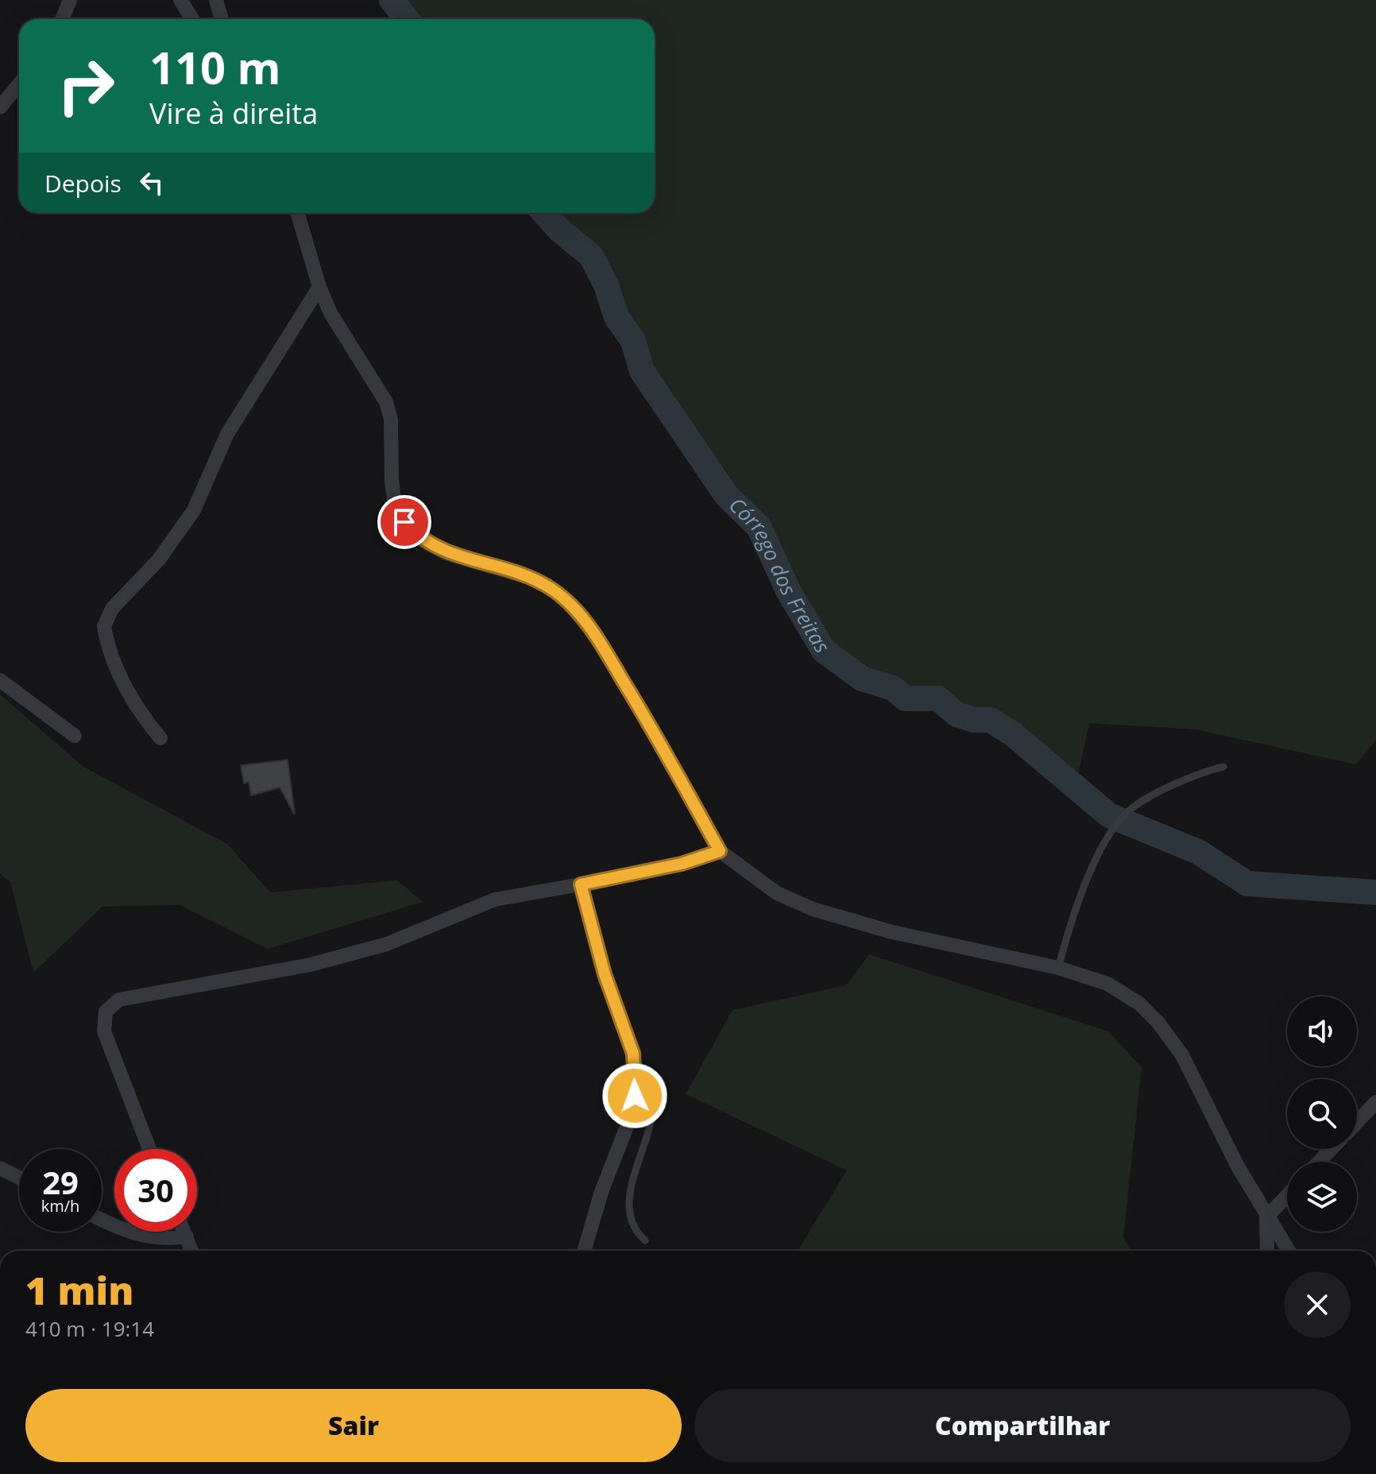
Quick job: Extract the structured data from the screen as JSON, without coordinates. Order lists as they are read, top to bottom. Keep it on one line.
{"water":["Córrego dos Freitas"],"page":{"turn":["110 m","Vire à direita"],"then":"Depois","speed":"29 km/h","limit":"30","heading":["1 min","410 m · 19:14"],"buttons":["Sair","Compartilhar"]}}
